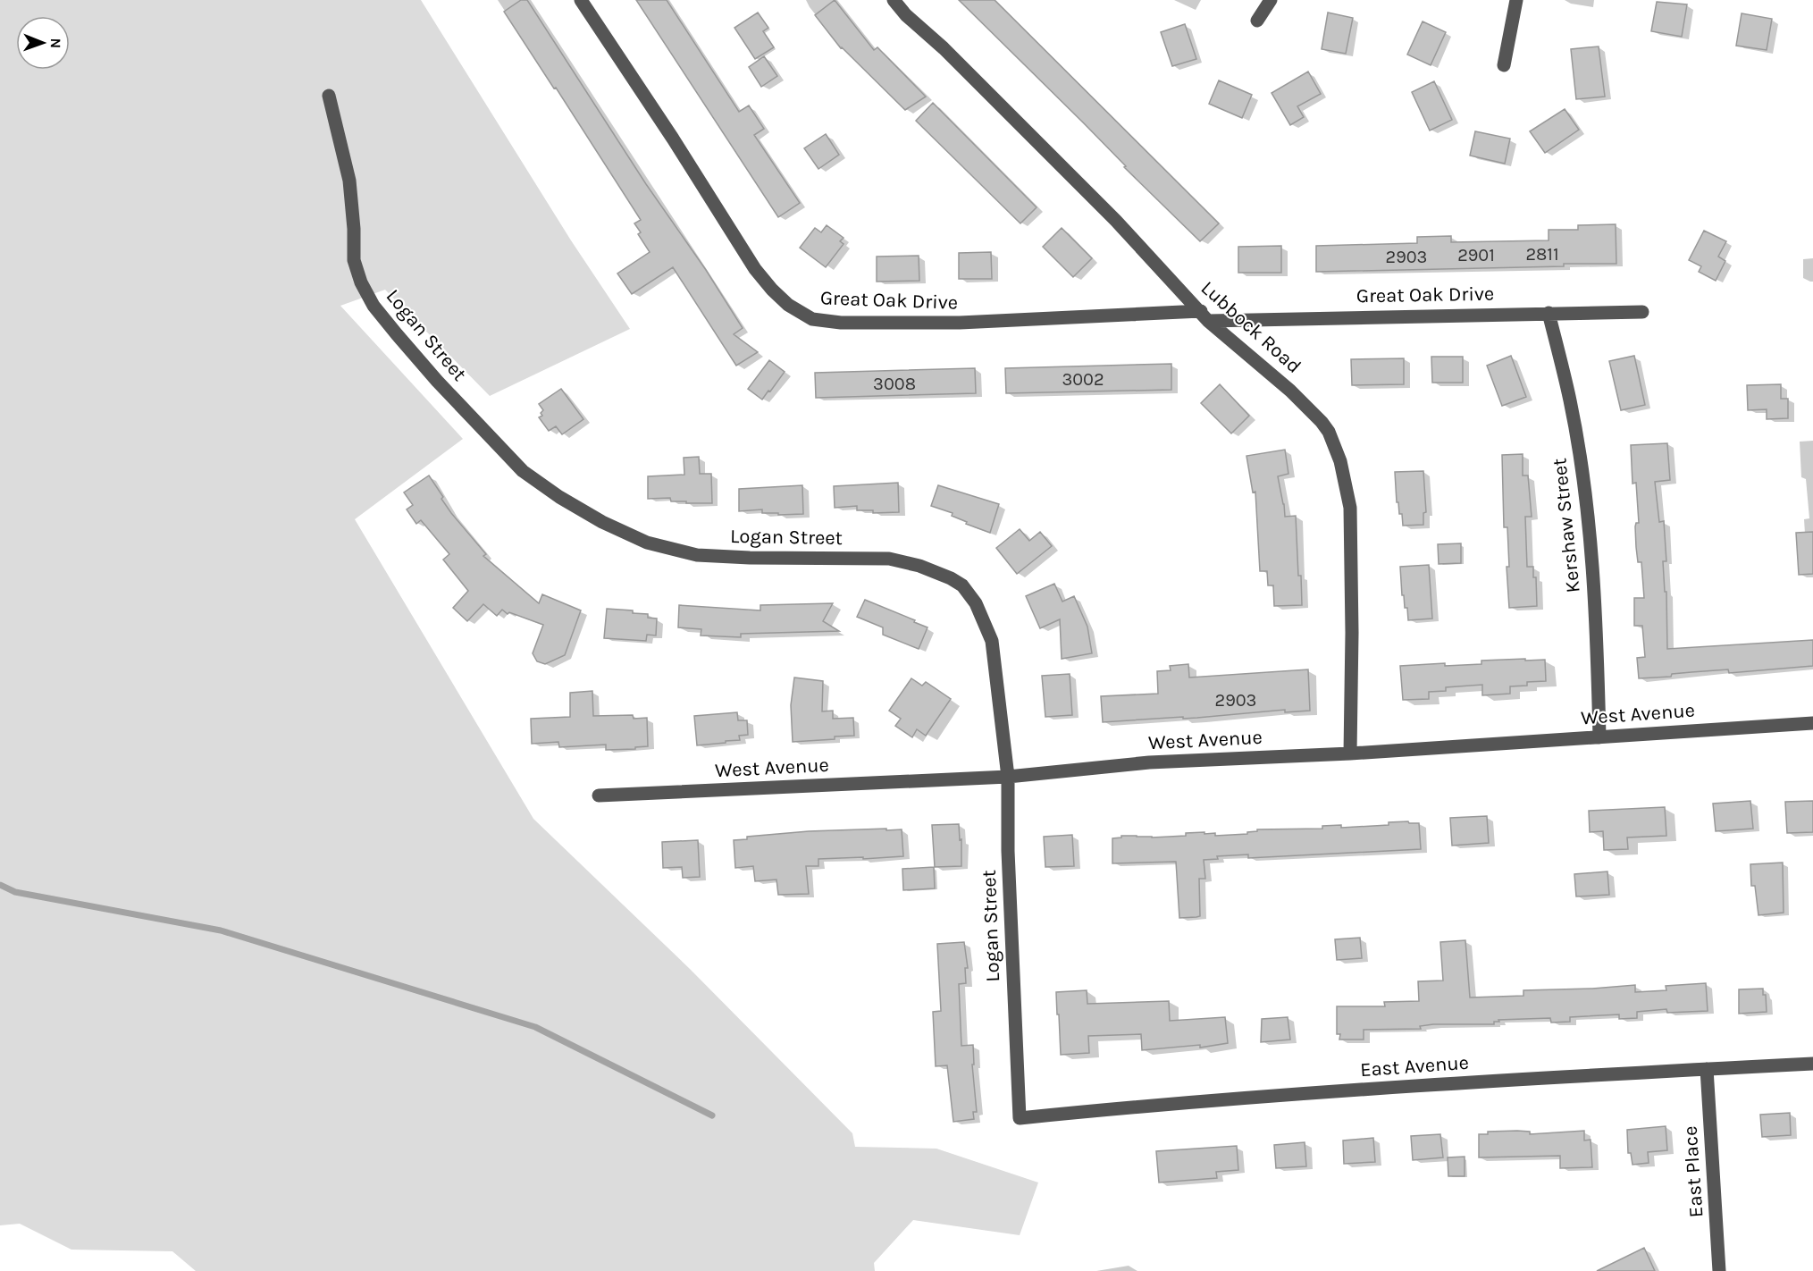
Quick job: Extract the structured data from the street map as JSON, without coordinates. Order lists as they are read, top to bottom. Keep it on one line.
{"streets":{"street":["Great Oak Drive","Lubbock Road","Logan Street","Kershaw Street","West Avenue","East Avenue","East Place"]},"crossings":[["Great Oak Drive","Lubbock Road"],["Great Oak Drive","Kershaw Street"],["Lubbock Road","West Avenue"],["Logan Street","West Avenue"],["Logan Street","East Avenue"],["Kershaw Street","West Avenue"],["East Avenue","East Place"]],"house_numbers":["2811","2901","2903","3002","3008","2903"],"north":"right"}
